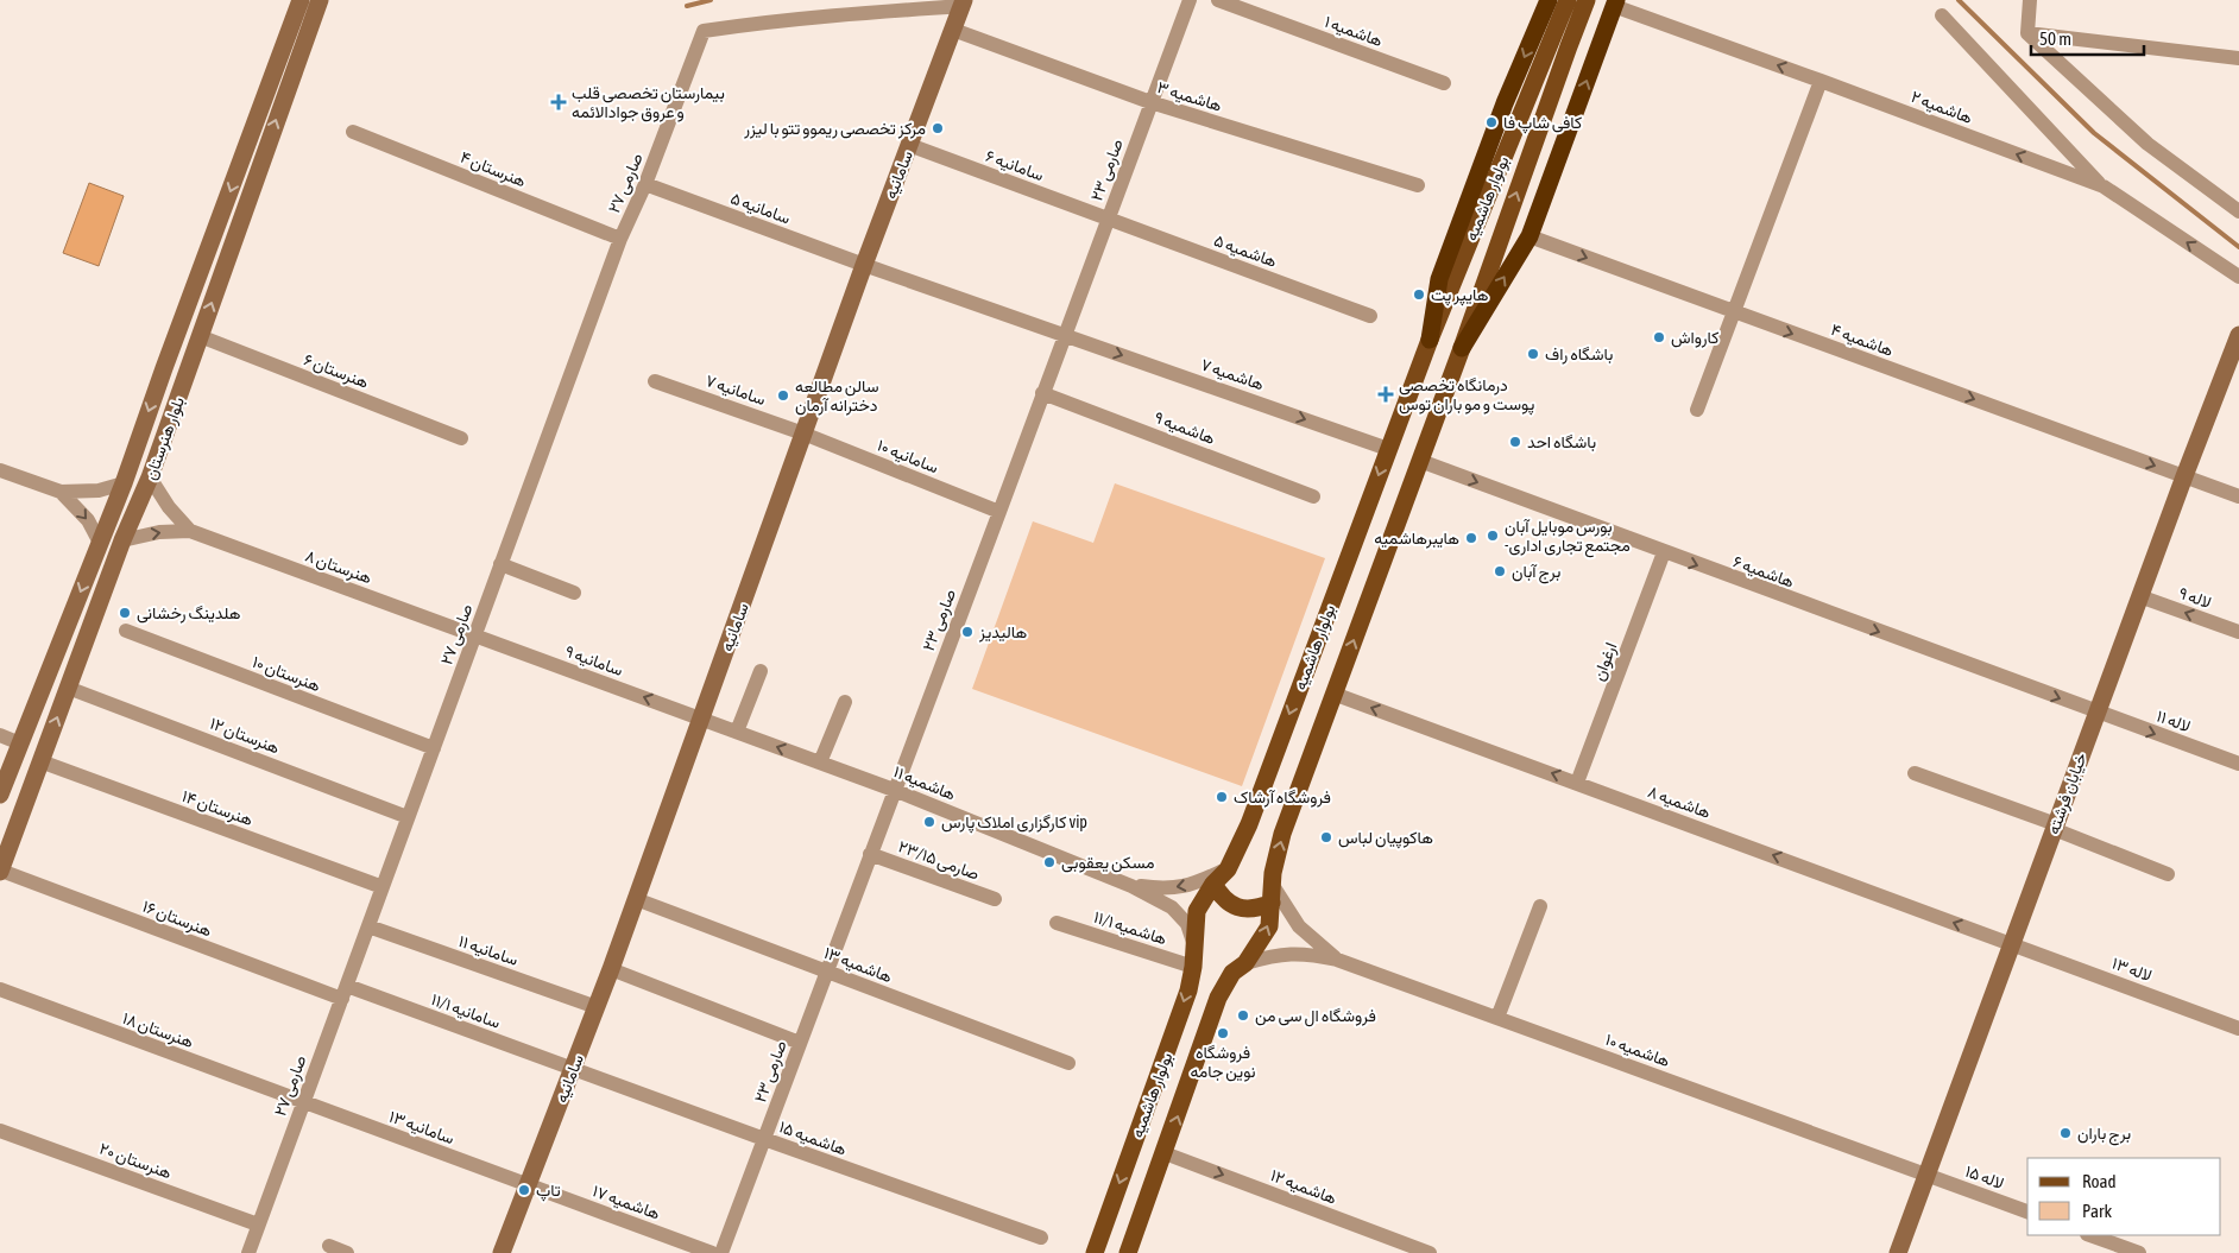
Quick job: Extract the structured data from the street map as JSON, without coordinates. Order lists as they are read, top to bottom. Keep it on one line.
{"streets":{"main road":["بولوار هاشمیه"],"street":["هاشمیه ۱","هاشمیه ۳","هاشمیه ۲","سامانیه ۶","هنرستان ۴","صارمی ۲۳","سامانیه","صارمی ۲۷","سامانیه ۵","هاشمیه ۵","هاشمیه ۴","هنرستان ۶","هاشمیه ۷","سامانیه ۷","هاشمیه ۹","بلوار هنرستان","سامانیه ۱۰","هنرستان ۸","هاشمیه ۶","لاله ۹","سامانیه ۹","ارغوان","هنرستان ۱۰","لاله ۱۱","هنرستان ۱۲","هاشمیه ۱۱","خیابان فرشته","هاشمیه ۸","هنرستان ۱۴","صارمی ۲۳/۱۵","هنرستان ۱۶","هاشمیه ۱۱/۱","سامانیه ۱۱","هاشمیه ۱۳","لاله ۱۳","سامانیه ۱۱/۱","هنرستان ۱۸","هاشمیه ۱۰","سامانیه ۱۳","هاشمیه ۱۵","هنرستان ۲۰","لاله ۱۵","هاشمیه ۱۲","هاشمیه ۱۷"]},"crossings":[["هاشمیه ۳","صارمی ۲۳"],["هاشمیه ۳","سامانیه"],["سامانیه ۶","صارمی ۲۳"],["سامانیه ۶","سامانیه"],["سامانیه ۶","هاشمیه ۵"],["هنرستان ۴","صارمی ۲۷"],["صارمی ۲۳","سامانیه ۵"],["صارمی ۲۳","هاشمیه ۵"],["صارمی ۲۳","هاشمیه ۷"],["صارمی ۲۳","هاشمیه ۹"],["صارمی ۲۳","سامانیه ۱۰"],["صارمی ۲۳","هاشمیه ۱۱"],["صارمی ۲۳","صارمی ۲۳/۱۵"],["صارمی ۲۳","هاشمیه ۱۳"],["صارمی ۲۳","هاشمیه ۱۵"],["سامانیه","صارمی ۲۷"],["سامانیه","سامانیه ۵"],["سامانیه","سامانیه ۷"],["سامانیه","سامانیه ۱۰"],["سامانیه","سامانیه ۹"],["سامانیه","هاشمیه ۱۱"],["سامانیه","سامانیه ۱۱"],["سامانیه","هاشمیه ۱۳"],["سامانیه","سامانیه ۱۱/۱"],["سامانیه","سامانیه ۱۳"],["سامانیه","هاشمیه ۱۵"],["سامانیه","هاشمیه ۱۷"],["صارمی ۲۷","سامانیه ۵"],["صارمی ۲۷","هنرستان ۸"],["صارمی ۲۷","سامانیه ۹"],["صارمی ۲۷","هنرستان ۱۰"],["صارمی ۲۷","هنرستان ۱۲"],["صارمی ۲۷","هنرستان ۱۴"],["صارمی ۲۷","هنرستان ۱۶"],["صارمی ۲۷","سامانیه ۱۱"],["صارمی ۲۷","سامانیه ۱۱/۱"],["صارمی ۲۷","هنرستان ۱۸"],["صارمی ۲۷","سامانیه ۱۳"],["صارمی ۲۷","هنرستان ۲۰"],["بولوار هاشمیه","هاشمیه ۷"],["بولوار هاشمیه","هاشمیه ۶"],["بولوار هاشمیه","هاشمیه ۸"],["بولوار هاشمیه","هاشمیه ۱۱/۱"],["بولوار هاشمیه","هاشمیه ۱۲"],["سامانیه ۵","هاشمیه ۷"],["هاشمیه ۴","خیابان فرشته"],["هنرستان ۶","بلوار هنرستان"],["سامانیه ۷","سامانیه ۱۰"],["بلوار هنرستان","هنرستان ۸"],["بلوار هنرستان","هنرستان ۱۲"],["بلوار هنرستان","هنرستان ۱۴"],["بلوار هنرستان","هنرستان ۱۶"],["هنرستان ۸","سامانیه ۹"],["هاشمیه ۶","ارغوان"],["هاشمیه ۶","لاله ۱۱"],["هاشمیه ۶","خیابان فرشته"],["لاله ۹","خیابان فرشته"],["سامانیه ۹","هاشمیه ۱۱"],["ارغوان","هاشمیه ۸"],["لاله ۱۱","خیابان فرشته"],["خیابان فرشته","هاشمیه ۸"],["خیابان فرشته","لاله ۱۳"],["خیابان فرشته","هاشمیه ۱۰"],["خیابان فرشته","لاله ۱۵"],["هاشمیه ۸","لاله ۱۳"],["هنرستان ۱۶","سامانیه ۱۱/۱"],["سامانیه ۱۱/۱","هاشمیه ۱۵"],["هنرستان ۱۸","سامانیه ۱۳"],["هاشمیه ۱۰","لاله ۱۵"],["سامانیه ۱۳","هاشمیه ۱۷"]],"one_way":["هاشمیه ۴","هاشمیه ۷","هاشمیه ۶","لاله ۹","هاشمیه ۸","هاشمیه ۱۲"],"places":{"health":["بیمارستان تخصصی قلب و عروق جوادالائمه","درمانگاه تخصصی پوست و مو باران توس"],"other":["کافی شاپ فا","مرکز تخصصی ریموو تتو با لیزر","هایپر پت","کارواش","باشگاه راف","سالن مطالعه دخترانه آرمان","باشگاه احد","بورس موبایل آبان -مجتمع تجاری اداری","هایبرهاشمیه","برج آبان","هلدینگ رخشانی","هالیدیز","فروشگاه آرشاک","کارگزاری املاک پارس vip","هاکوپیان لباس","مسکن یعقوبی","فروشگاه ال سی من","فروشگاه نوین جامه","برج باران","تاپ"]},"legend":["Road","Park"],"scale_bar":"50 m"}
